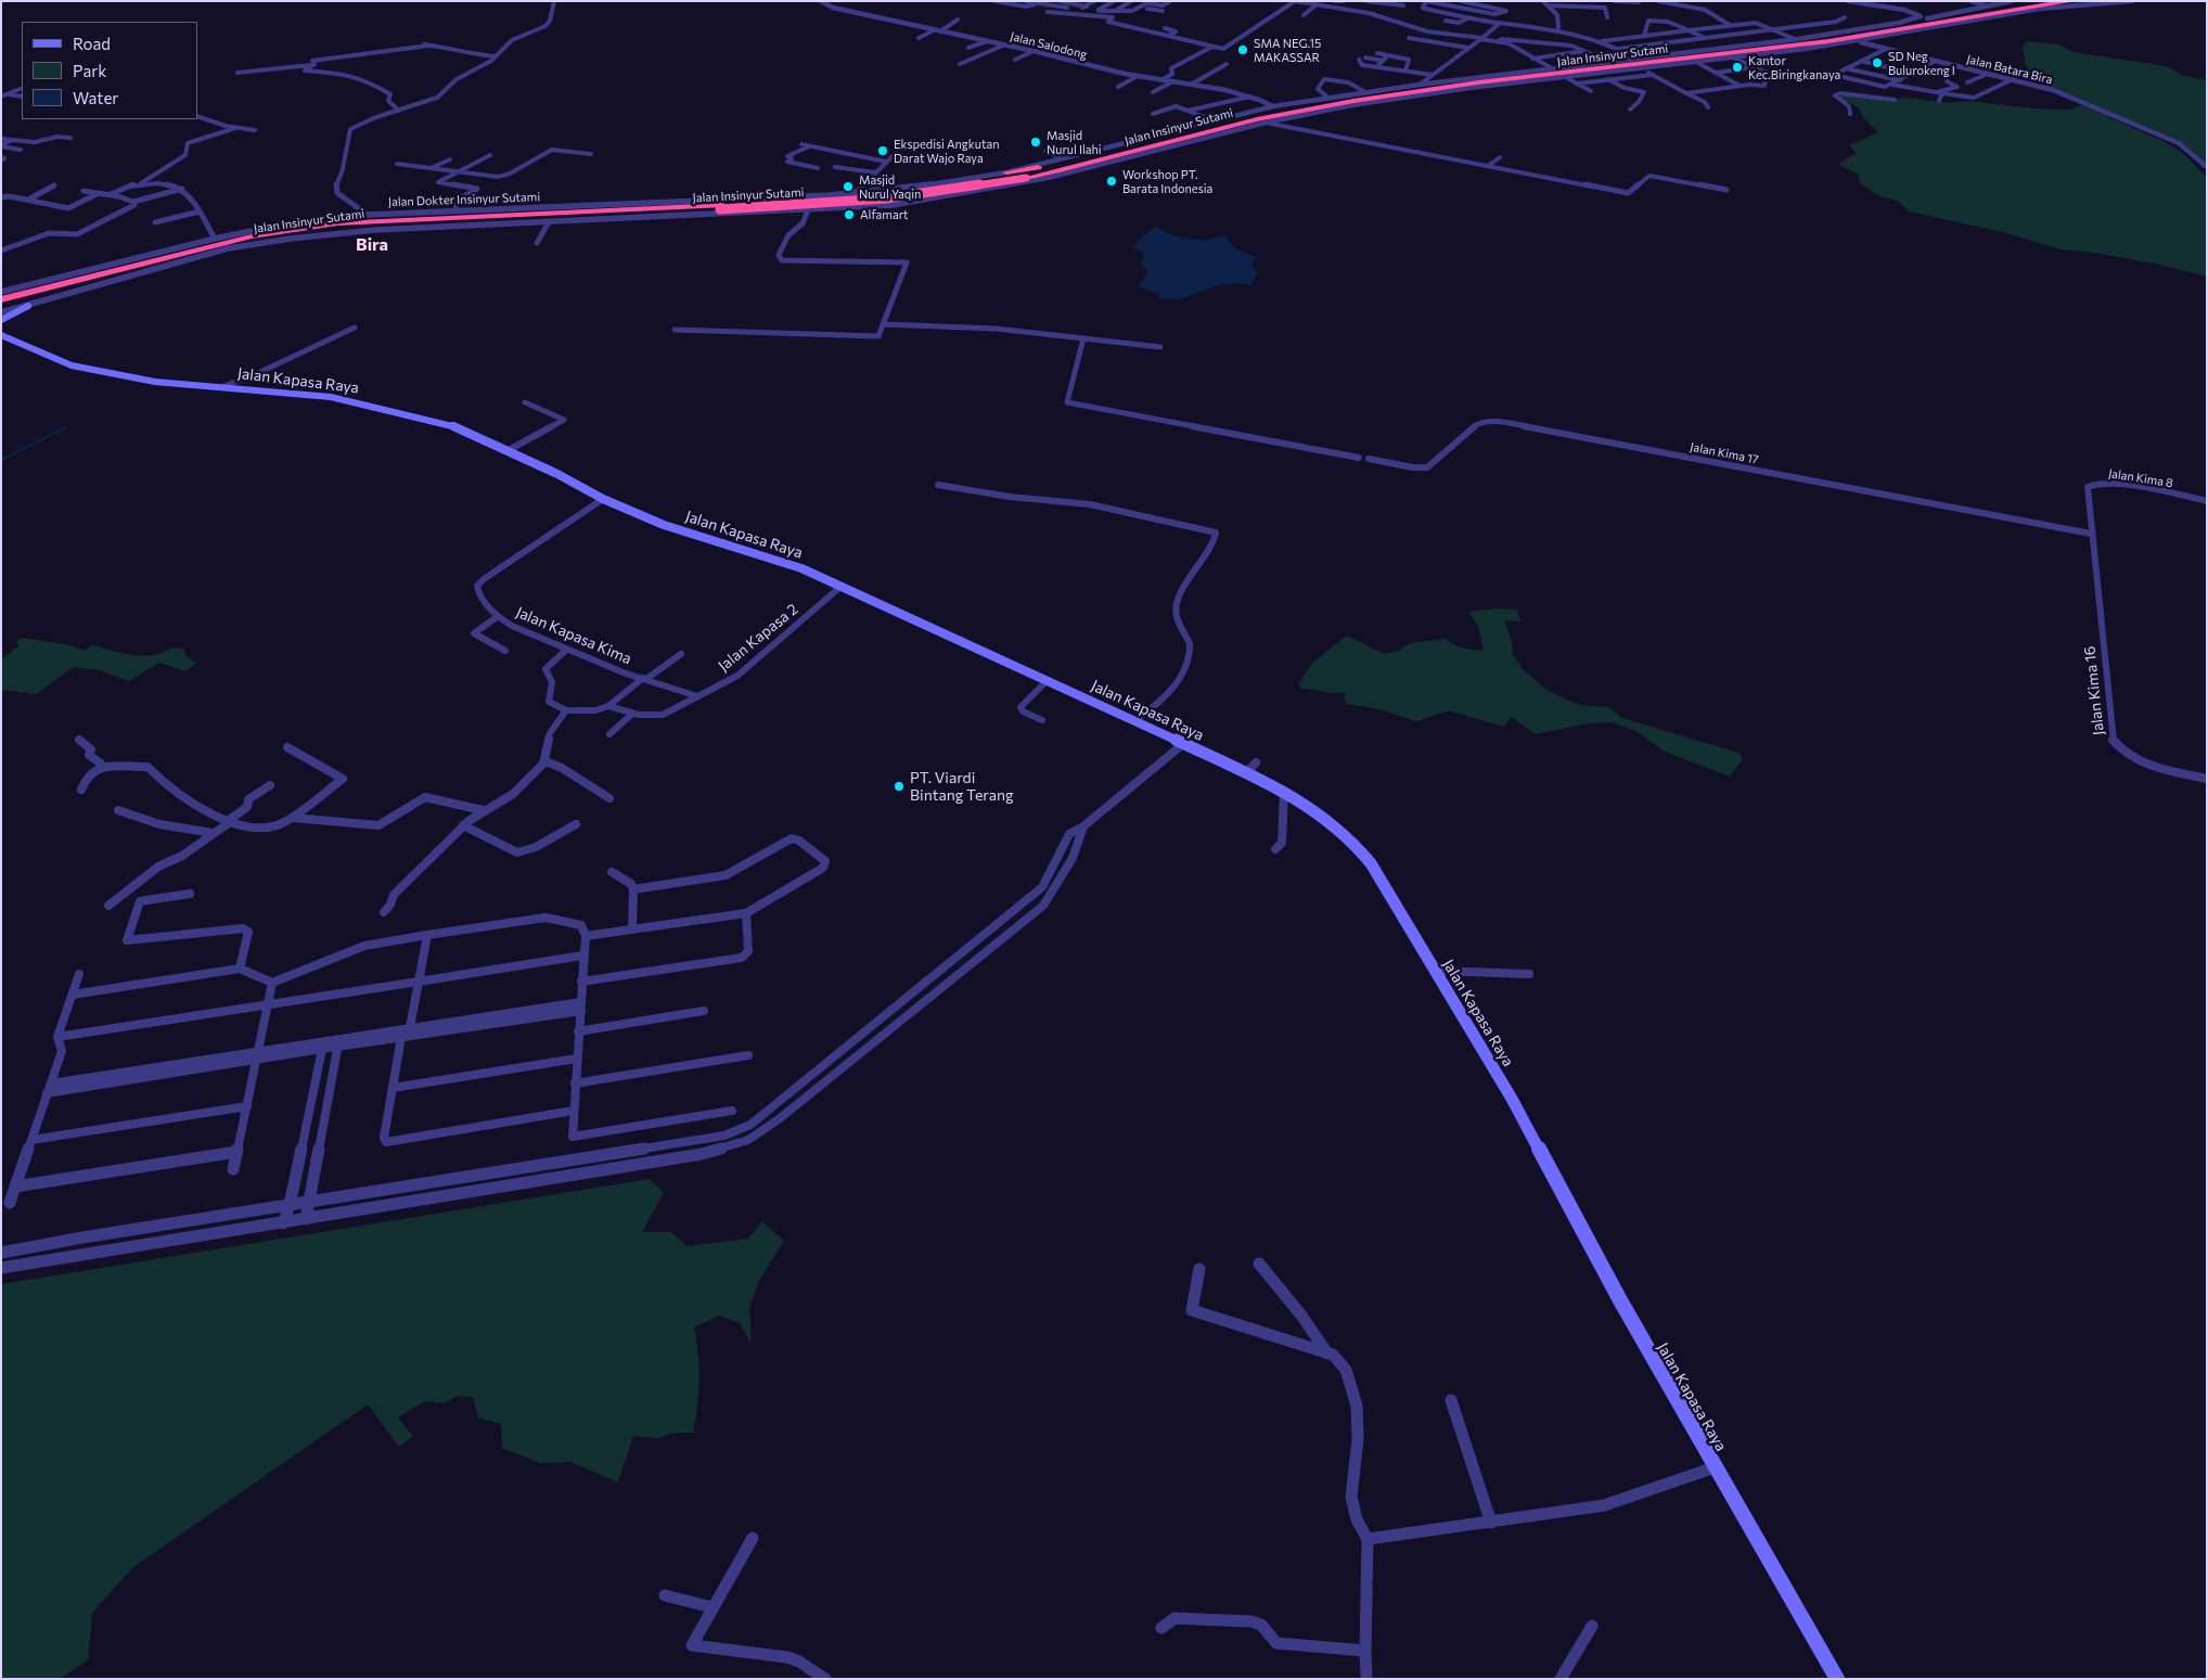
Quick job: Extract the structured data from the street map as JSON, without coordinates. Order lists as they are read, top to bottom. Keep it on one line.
{"streets":{"highway":["Jalan Insinyur Sutami"],"main road":["Jalan Kapasa Raya"],"street":["Jalan Salodong","Jalan Batara Bira","Jalan Dokter Insinyur Sutami","Jalan Kima 17","Jalan Kima 8","Jalan Kapasa Kima","Jalan Kapasa 2","Jalan Kima 16"]},"crossings":[["Jalan Salodong","Jalan Insinyur Sutami"],["Jalan Salodong","Jalan Dokter Insinyur Sutami"],["Jalan Insinyur Sutami","Jalan Dokter Insinyur Sutami"],["Jalan Kapasa Raya","Jalan Kapasa Kima"],["Jalan Kapasa Raya","Jalan Kapasa 2"],["Jalan Kima 17","Jalan Kima 8"],["Jalan Kima 17","Jalan Kima 16"],["Jalan Kima 8","Jalan Kima 16"],["Jalan Kapasa Kima","Jalan Kapasa 2"]],"districts":["Bira"],"places":["SMA NEG.15 MAKASSAR","SD Neg Bulurokeng I","Kantor Kec.Biringkanaya","Masjid Nurul Ilahi","Ekspedisi Angkutan Darat Wajo Raya","Workshop PT. Barata Indonesia","Masjid Nurul Yaqin","Alfamart","PT. Viardi Bintang Terang"],"legend":["Road","Park","Water"]}
